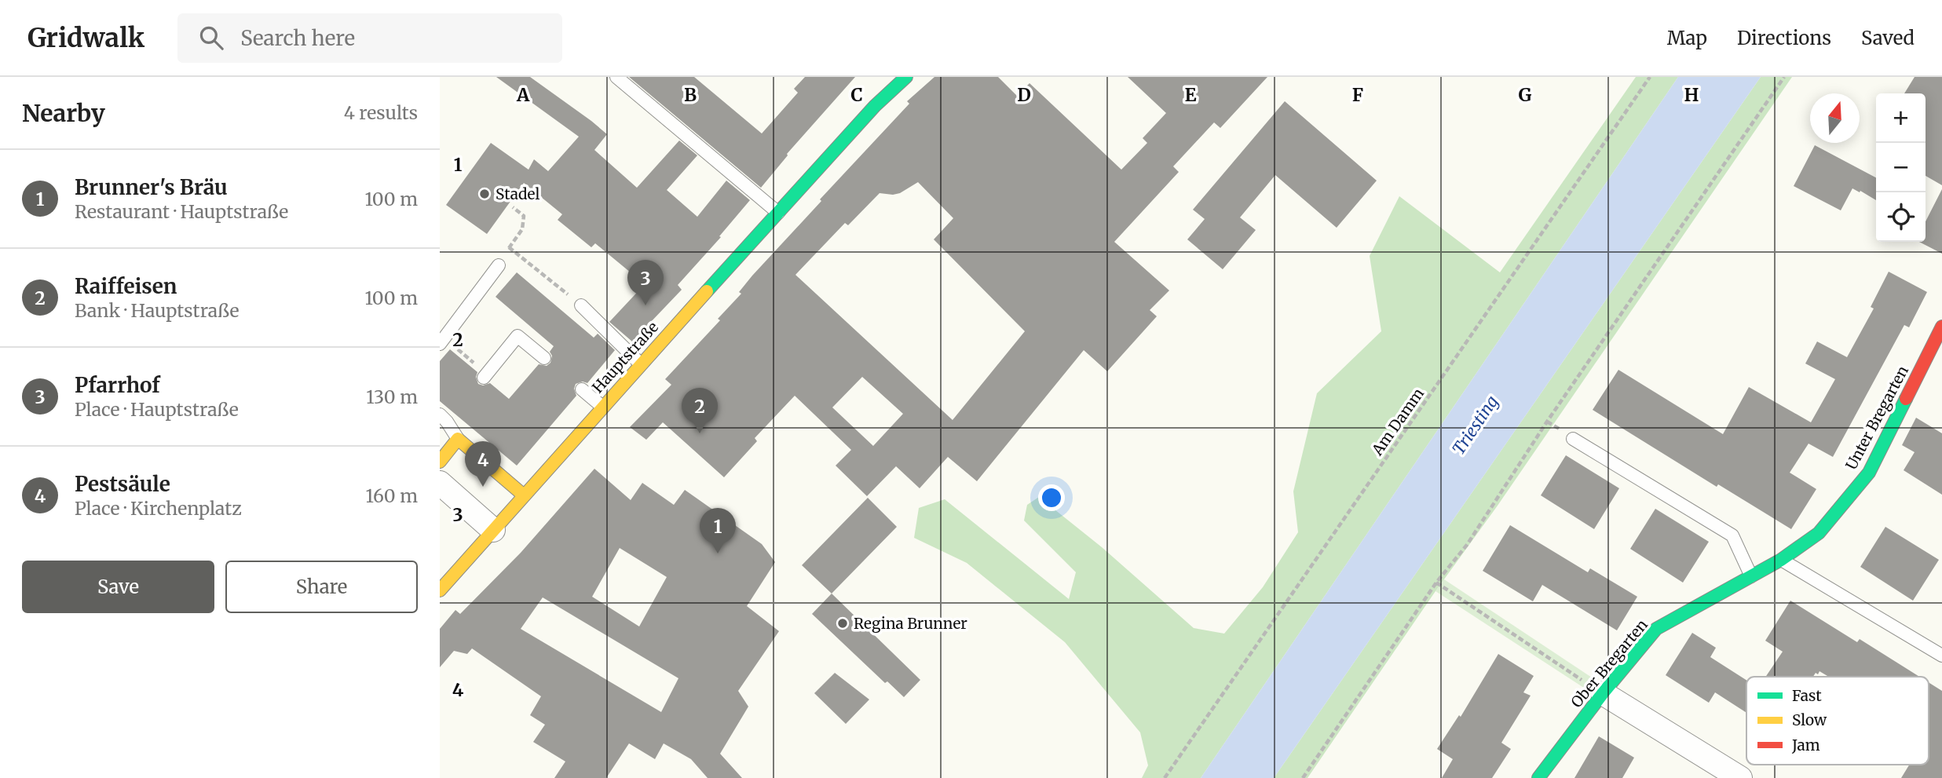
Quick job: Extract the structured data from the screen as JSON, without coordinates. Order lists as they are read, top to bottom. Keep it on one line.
{"streets":{"street":["Hauptstraße","Unter Bregarten","Ober Bregarten"],"path":["Am Damm"]},"crossings":[["Unter Bregarten","Ober Bregarten"]],"water":["Triesting"],"places":["Stadel","Regina Brunner"],"legend":["Fast","Slow","Jam"],"north":"top","page":{"header":"Gridwalk","search":"Search here","nav":["Map","Directions","Saved"],"heading":["Nearby","4 results"],"map_buttons":["+","−"],"list":[{"mark":"1","name":"Brunner's Bräu","note":"Restaurant · Hauptstraße","value":"100 m"},{"mark":"2","name":"Raiffeisen","note":"Bank · Hauptstraße","value":"100 m"},{"mark":"3","name":"Pfarrhof","note":"Place · Hauptstraße","value":"130 m"},{"mark":"4","name":"Pestsäule","note":"Place · Kirchenplatz","value":"160 m"}],"pins":["3","2","4","1"],"buttons":["Save","Share"]},"grid":{"columns":["A","B","C","D","E","F","G","H"],"rows":["1","2","3","4"]}}
